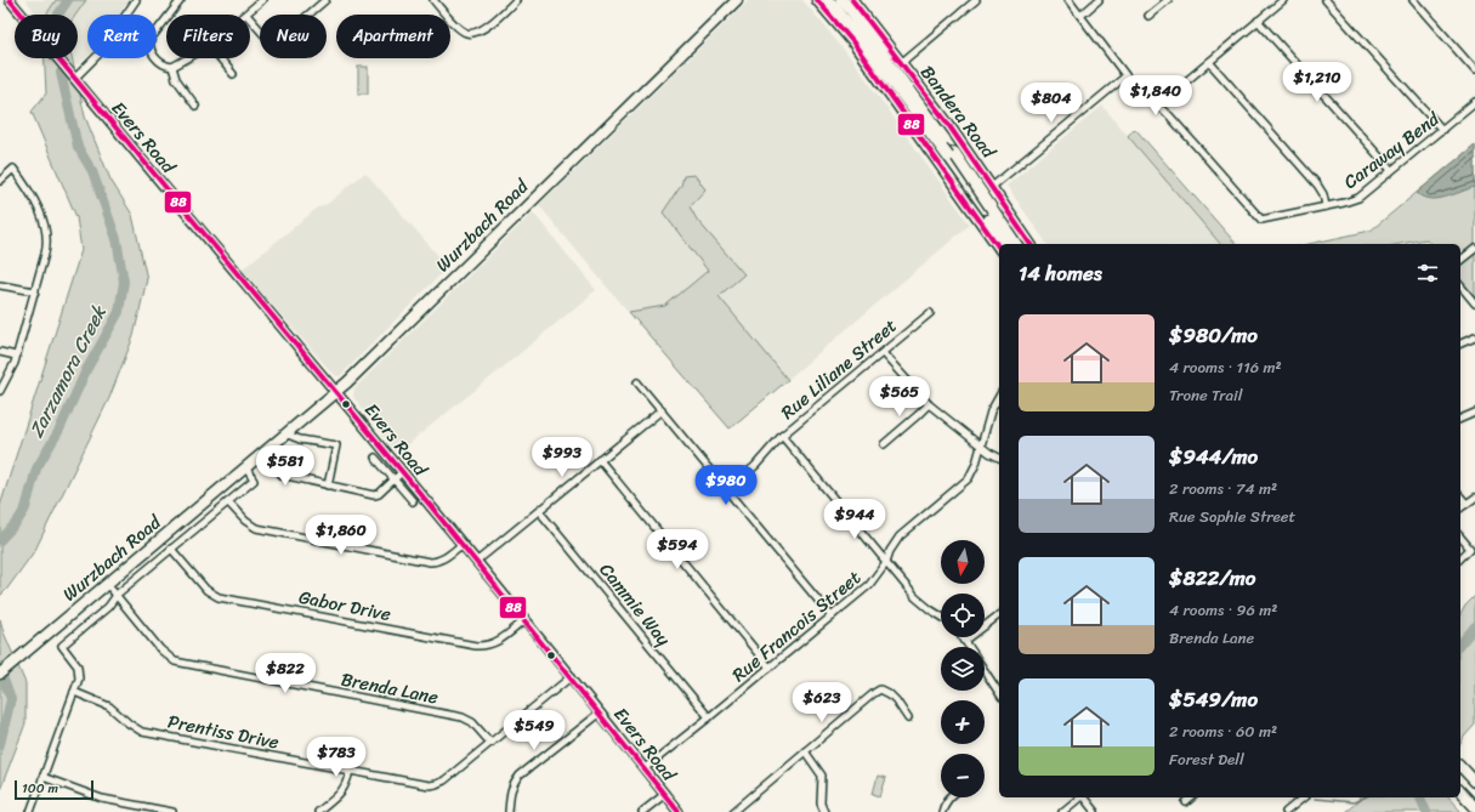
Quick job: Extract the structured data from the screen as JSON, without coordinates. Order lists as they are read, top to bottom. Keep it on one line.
{"streets":{"main road":["Bandera Road","Evers Road","Wurzbach Road"],"street":["Caraway Bend","Rue Liliane Street","Cammie Way","Gabor Drive","Rue Francois Street","Brenda Lane","Prentiss Drive"]},"crossings":[["Evers Road","Wurzbach Road"],["Evers Road","Gabor Drive"],["Evers Road","Rue Francois Street"],["Evers Road","Prentiss Drive"],["Wurzbach Road","Gabor Drive"],["Wurzbach Road","Brenda Lane"],["Wurzbach Road","Prentiss Drive"],["Cammie Way","Rue Francois Street"],["Brenda Lane","Prentiss Drive"]],"water":["Zarzamora Creek"],"lines":["transit line 88"],"scale_bar":"100 m","north":"bottom","page":{"chip":["Buy","Rent","Filters","New","Apartment"],"price":["$1,210","$1,840","$804","$565","$993","$581","$980","$944","$1,860","$594","$822","$623","$549","$783"],"heading":"14 homes","list":[{"name":"$980/mo","note":"4 rooms · 116 m² · Trone Trail"},{"name":"$944/mo","note":"2 rooms · 74 m² · Rue Sophie Street"},{"name":"$822/mo","note":"4 rooms · 96 m² · Brenda Lane"},{"name":"$549/mo","note":"2 rooms · 60 m² · Forest Dell"}],"map_buttons":["+","−"],"scale":"100 m"}}
